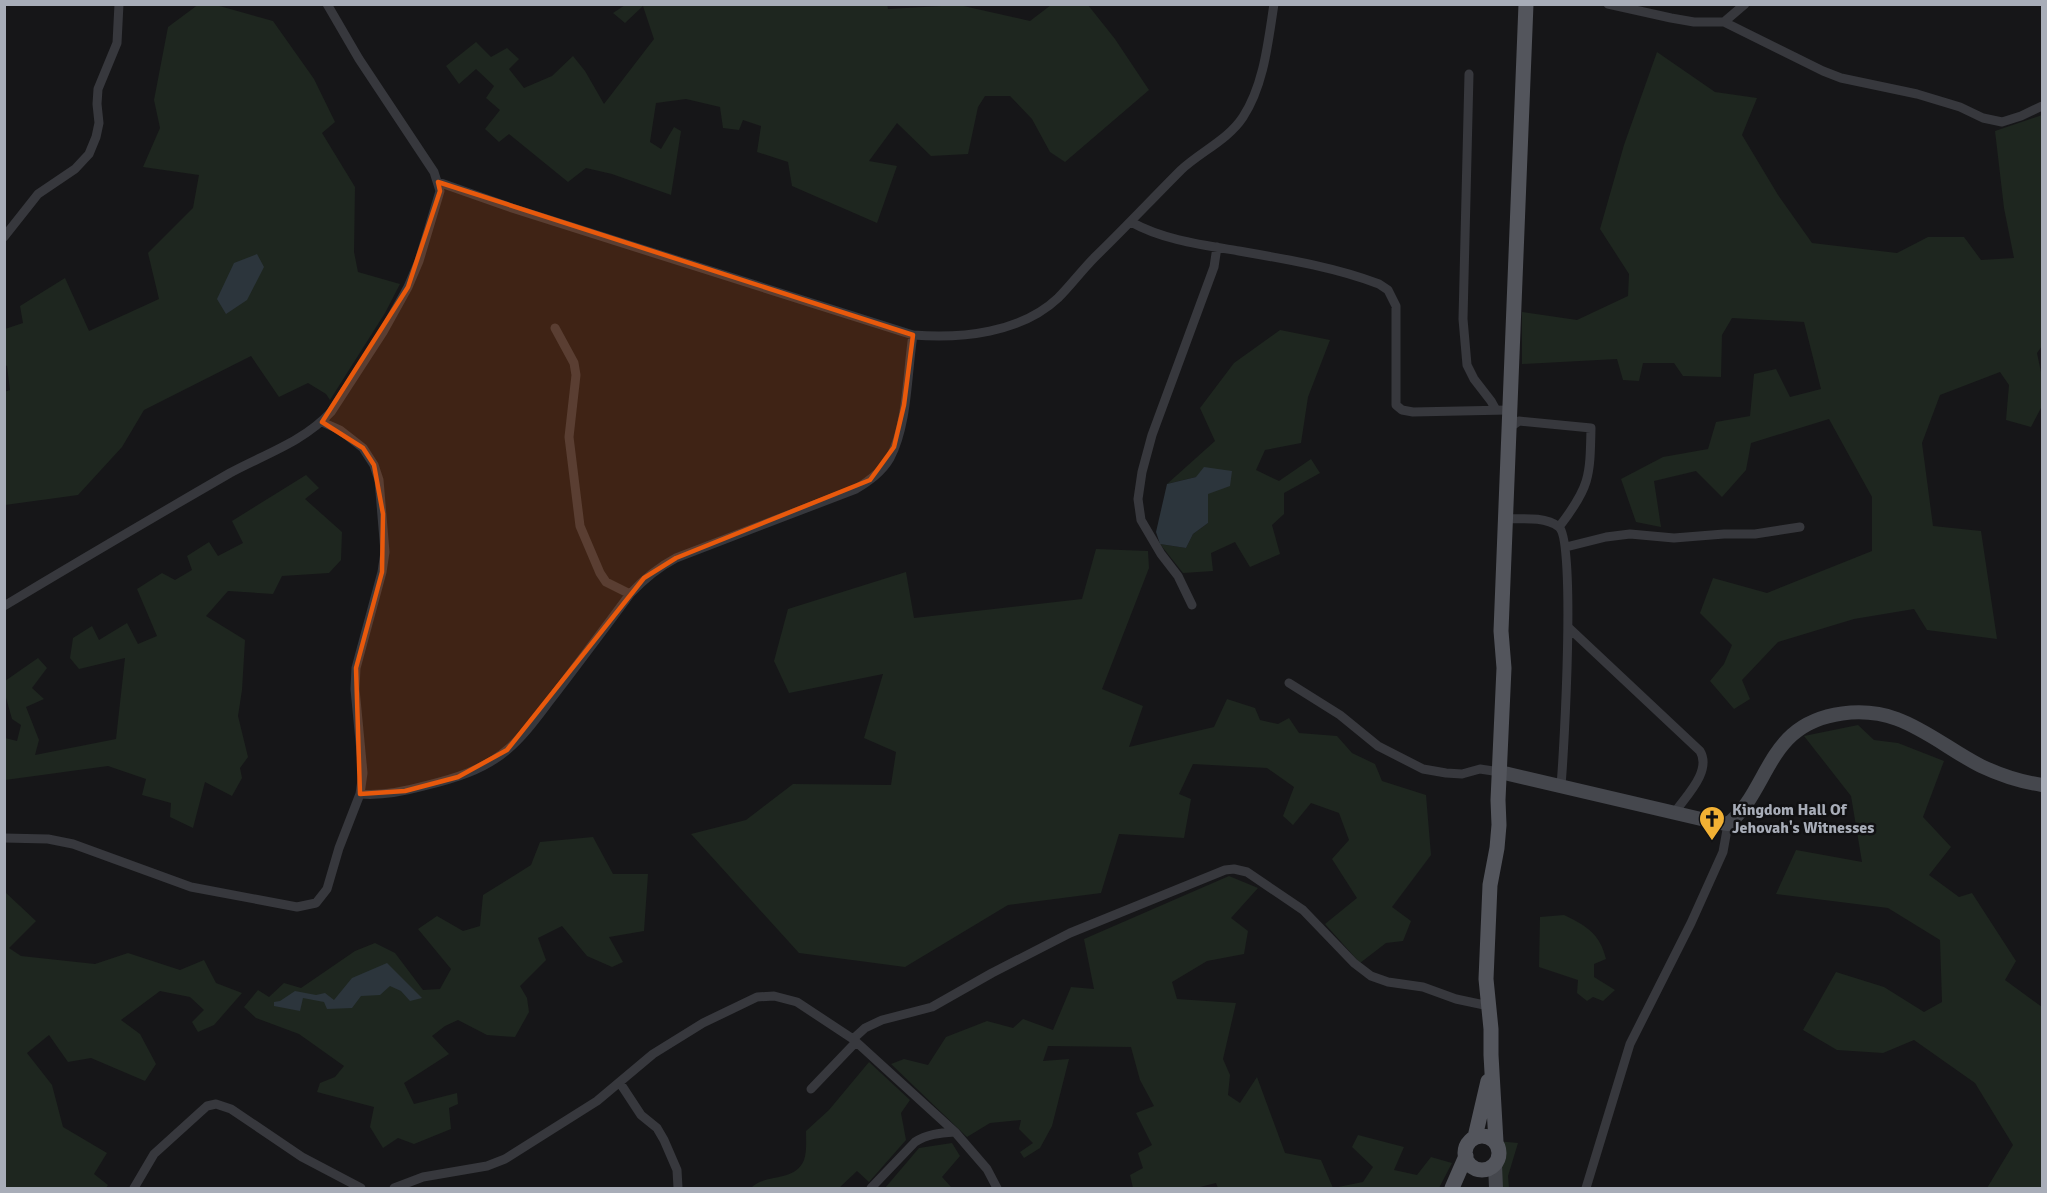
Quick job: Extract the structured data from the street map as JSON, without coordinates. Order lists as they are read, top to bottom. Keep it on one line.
{"places":{"church":["Kingdom Hall Of Jehovah's Witnesses"]}}
